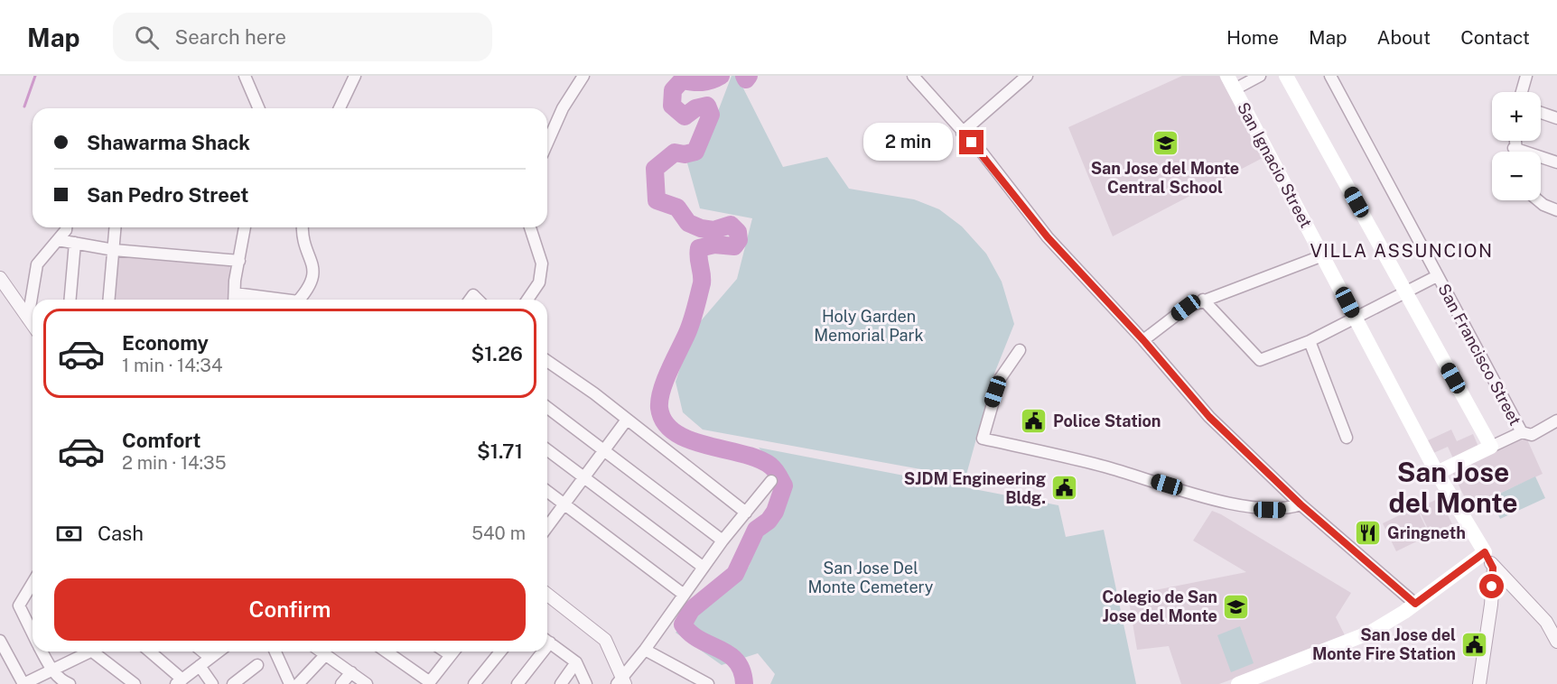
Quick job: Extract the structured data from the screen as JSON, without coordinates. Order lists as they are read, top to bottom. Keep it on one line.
{"streets":{"main road":["San Ignacio Street"],"street":["San Francisco Street"]},"districts":["VILLA ASSUNCION","San Jose del Monte"],"parks":["Holy Garden Memorial Park","San Jose Del Monte Cemetery"],"places":{"school or university":["San Jose del Monte Central School","Colegio de San Jose del Monte"],"public building":["Police Station","SJDM Engineering Bldg.","San Jose del Monte Fire Station"],"restaurant":["Gringneth"]},"page":{"header":"Map","search":"Search here","nav":["Home","Map","About","Contact"],"map_buttons":["+","−"],"banner":["Shawarma Shack","San Pedro Street"],"bubble":"2 min","list":[{"name":"Economy","note":"1 min · 14:34","value":"$1.26"},{"name":"Comfort","note":"2 min · 14:35","value":"$1.71"}],"pay":["Cash","540 m"],"buttons":"Confirm"}}
